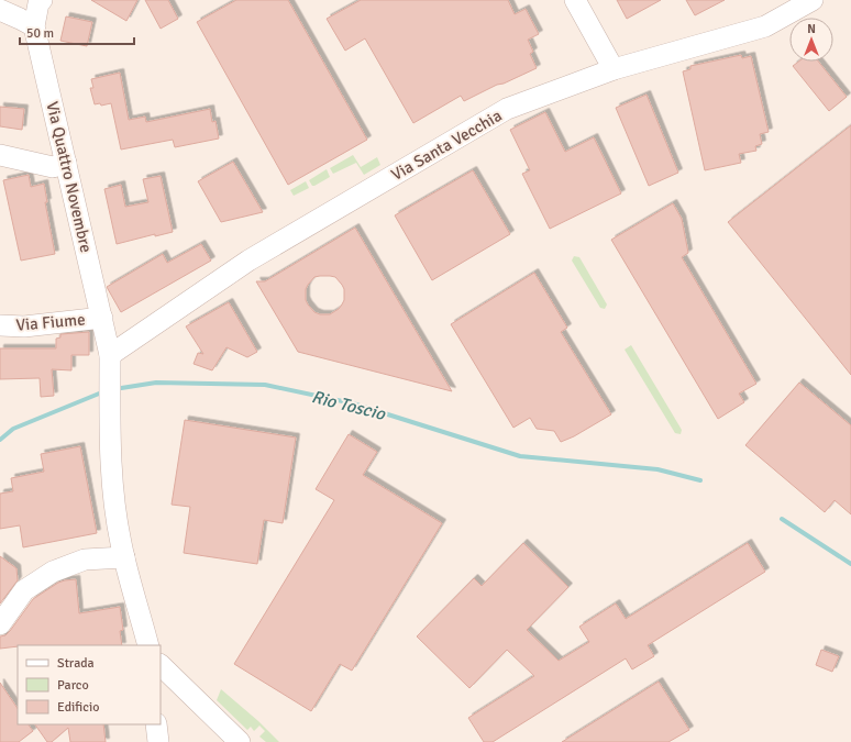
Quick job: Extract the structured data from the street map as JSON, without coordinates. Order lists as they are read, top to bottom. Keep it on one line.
{"streets":{"street":["Via Santa Vecchia","Via Quattro Novembre","Via Fiume"]},"crossings":[["Via Santa Vecchia","Via Quattro Novembre"],["Via Quattro Novembre","Via Fiume"]],"water":["Rio Toscio"],"legend":["Strada","Parco","Edificio"],"scale_bar":"50 m","north":"top"}
